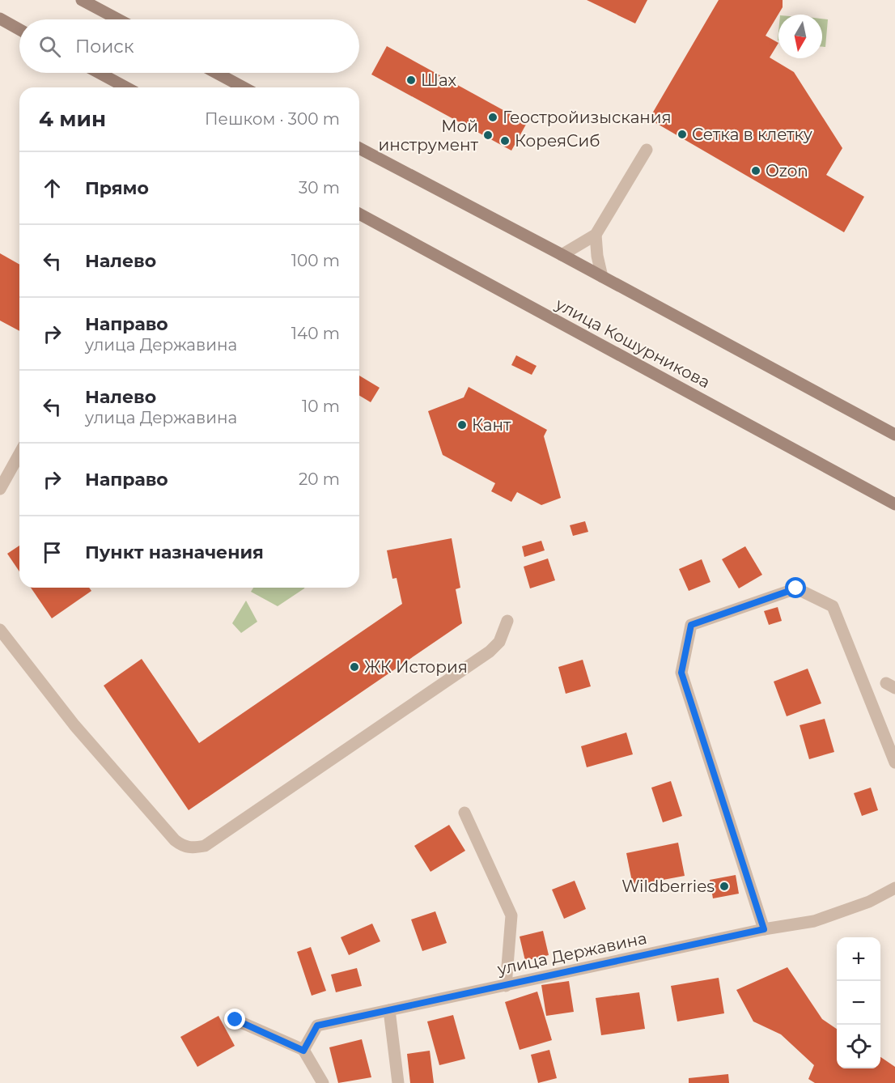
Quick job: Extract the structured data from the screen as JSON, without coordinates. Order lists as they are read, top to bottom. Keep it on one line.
{"streets":{"main road":["улица Кошурникова"],"street":["улица Державина"]},"places":["Шах","Геостройизыскания","Сетка в клетку","Мой инструмент","КореяСиб","Ozon","Кант","ЖК История","Wildberries"],"north":"bottom","page":{"search":"Поиск","heading":["4 мин","Пешком · 300 m"],"list":[["Прямо","30 m"],["Налево","100 m"],["Направо","улица Державина","140 m"],["Налево","улица Державина","10 m"],["Направо","20 m"],"Пункт назначения"],"map_buttons":["+","−"]}}
